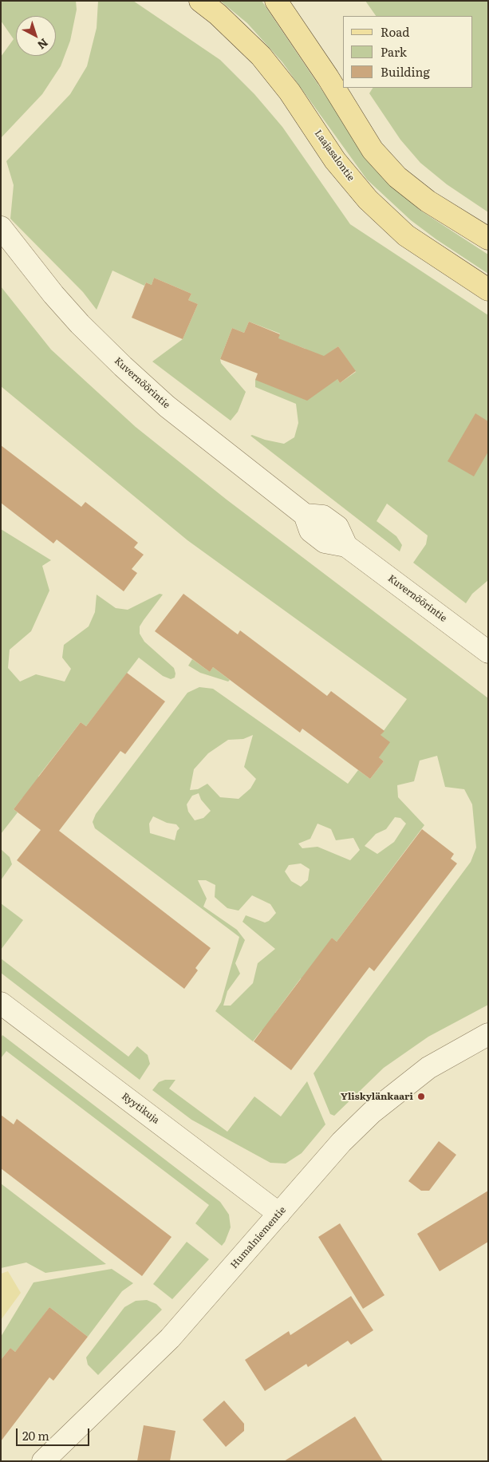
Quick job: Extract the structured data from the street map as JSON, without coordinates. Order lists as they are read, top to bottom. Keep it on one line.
{"streets":{"main road":["Laajasalontie"],"street":["Kuvernöörintie","Ryytikuja","Humalniementie"]},"crossings":[["Ryytikuja","Humalniementie"]],"places":["Yliskylänkaari"],"legend":["Road","Park","Building"],"scale_bar":"20 m","north":"bottom right"}
